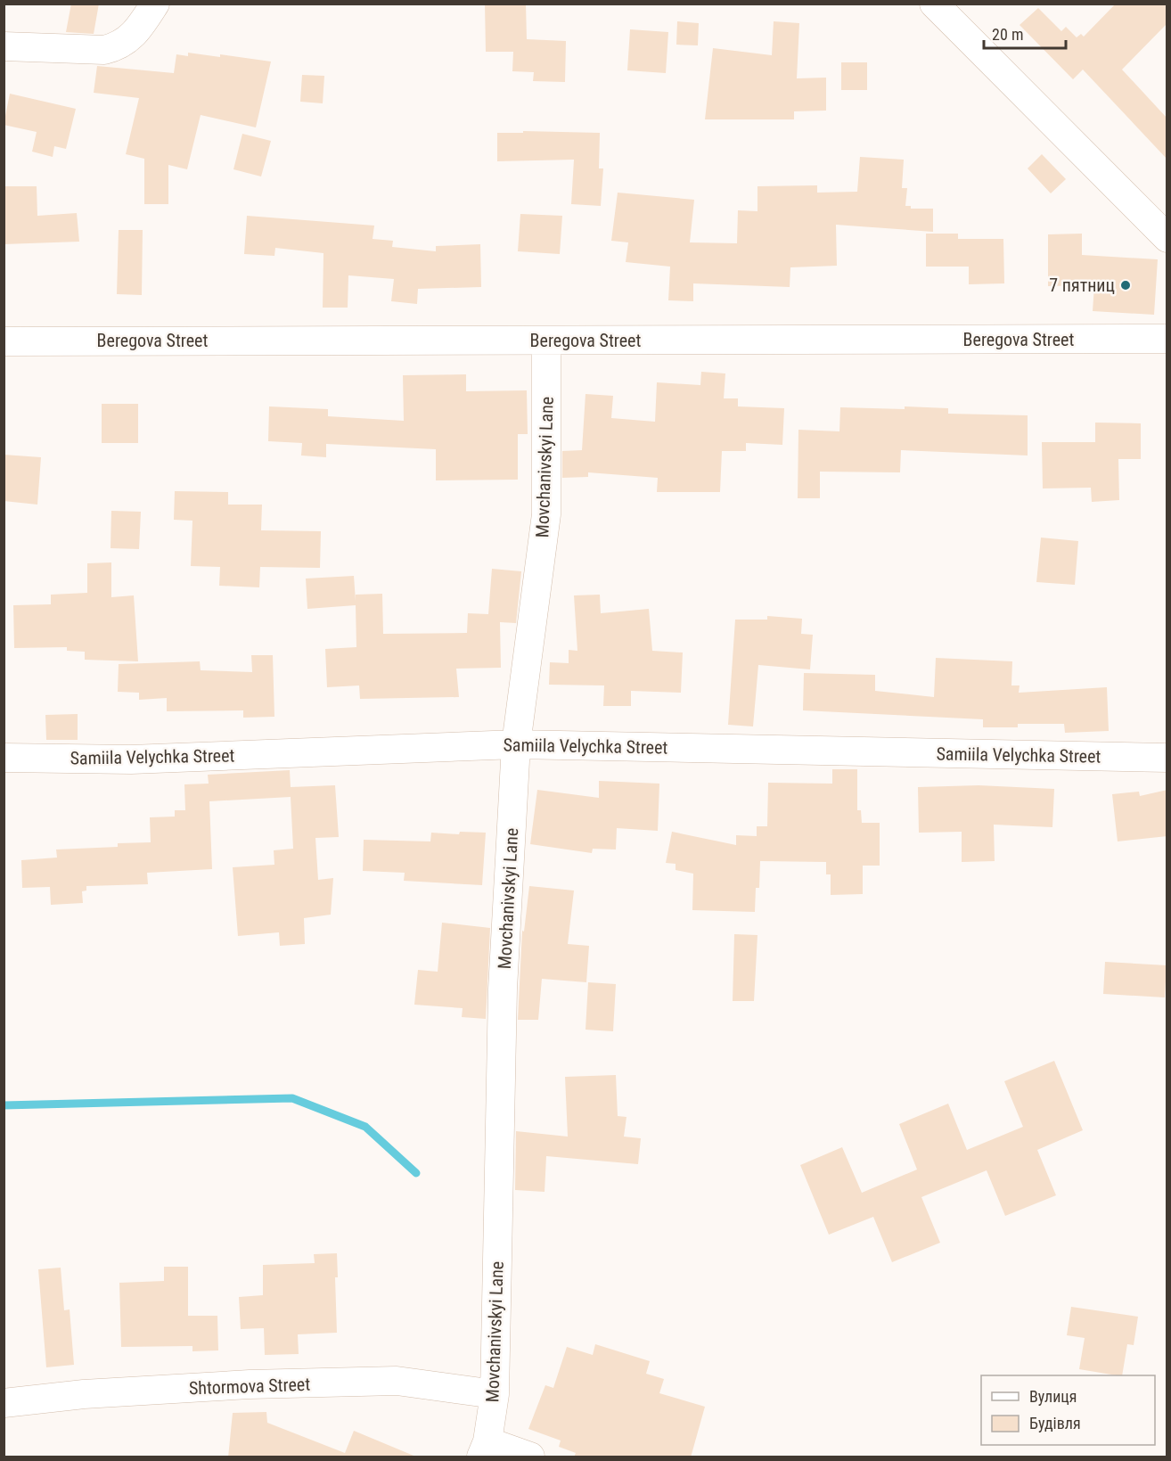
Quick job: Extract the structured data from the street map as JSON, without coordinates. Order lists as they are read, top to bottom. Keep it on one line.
{"streets":{"street":["Beregova Street","Movchanivskyi Lane","Samiila Velychka Street","Shtormova Street"]},"crossings":[["Beregova Street","Movchanivskyi Lane"],["Movchanivskyi Lane","Samiila Velychka Street"],["Movchanivskyi Lane","Shtormova Street"]],"places":["7 пятниц"],"legend":["Вулиця","Будівля"],"scale_bar":"20 m"}
